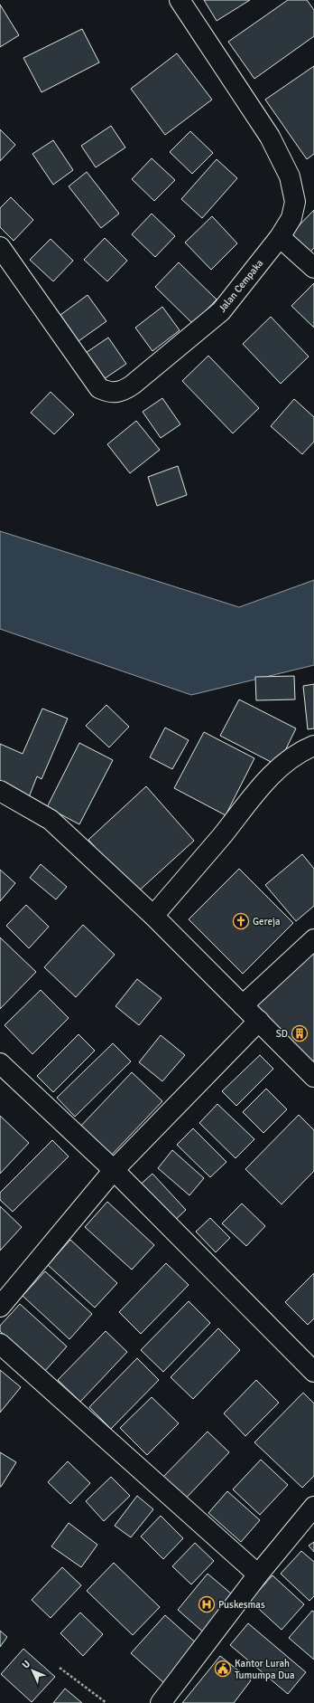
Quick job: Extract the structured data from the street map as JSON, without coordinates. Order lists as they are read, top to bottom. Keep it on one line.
{"streets":{"street":["Jalan Cempaka"]},"places":{"church":["Gereja"],"building":["SD"],"hospital":["Puskesmas"],"public building":["Kantor Lurah Tumumpa Dua"]},"north":"top left"}
